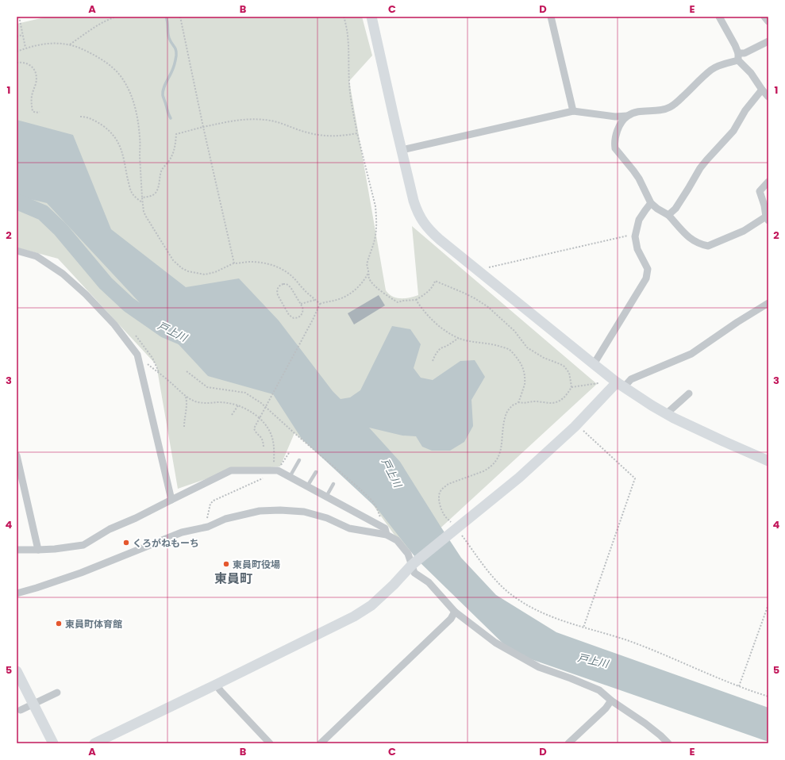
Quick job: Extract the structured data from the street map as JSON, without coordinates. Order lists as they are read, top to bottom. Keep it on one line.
{"districts":["東員町"],"water":["戸上川"],"places":["くろがねもーち","東員町役場","東員町体育館"],"grid":{"columns":["A","B","C","D","E"],"rows":["1","2","3","4","5"]}}
